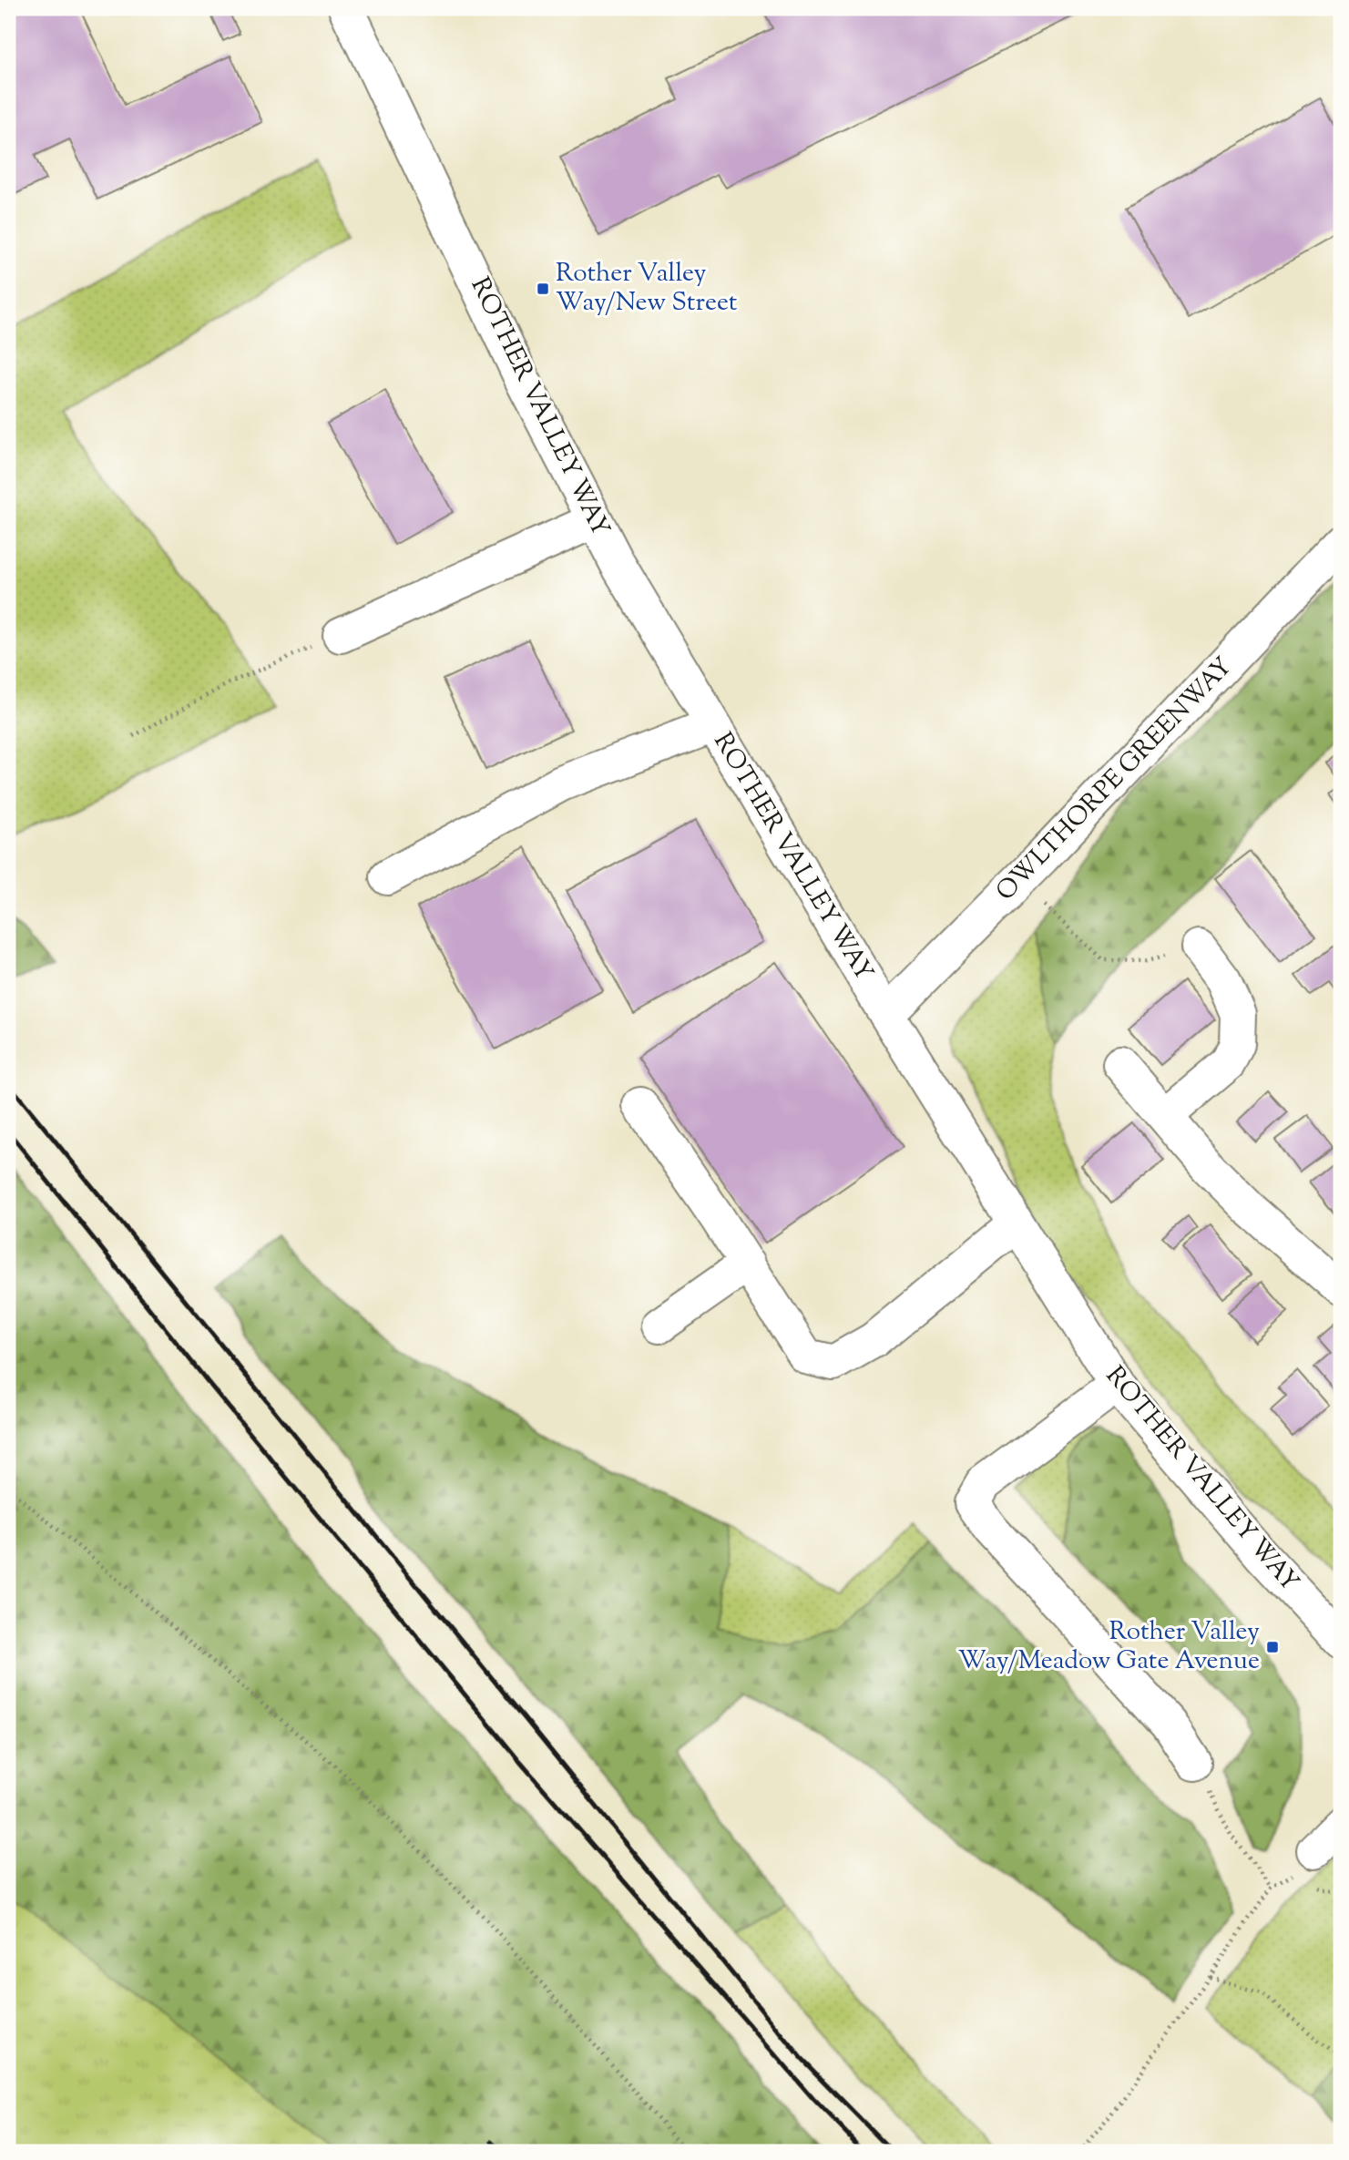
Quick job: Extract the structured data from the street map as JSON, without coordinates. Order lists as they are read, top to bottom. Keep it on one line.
{"streets":{"street":["ROTHER VALLEY WAY","OWLTHORPE GREENWAY"]},"crossings":[["ROTHER VALLEY WAY","OWLTHORPE GREENWAY"]],"places":{"transit":["Rother Valley Way/New Street","Rother Valley Way/Meadow Gate Avenue"]}}
